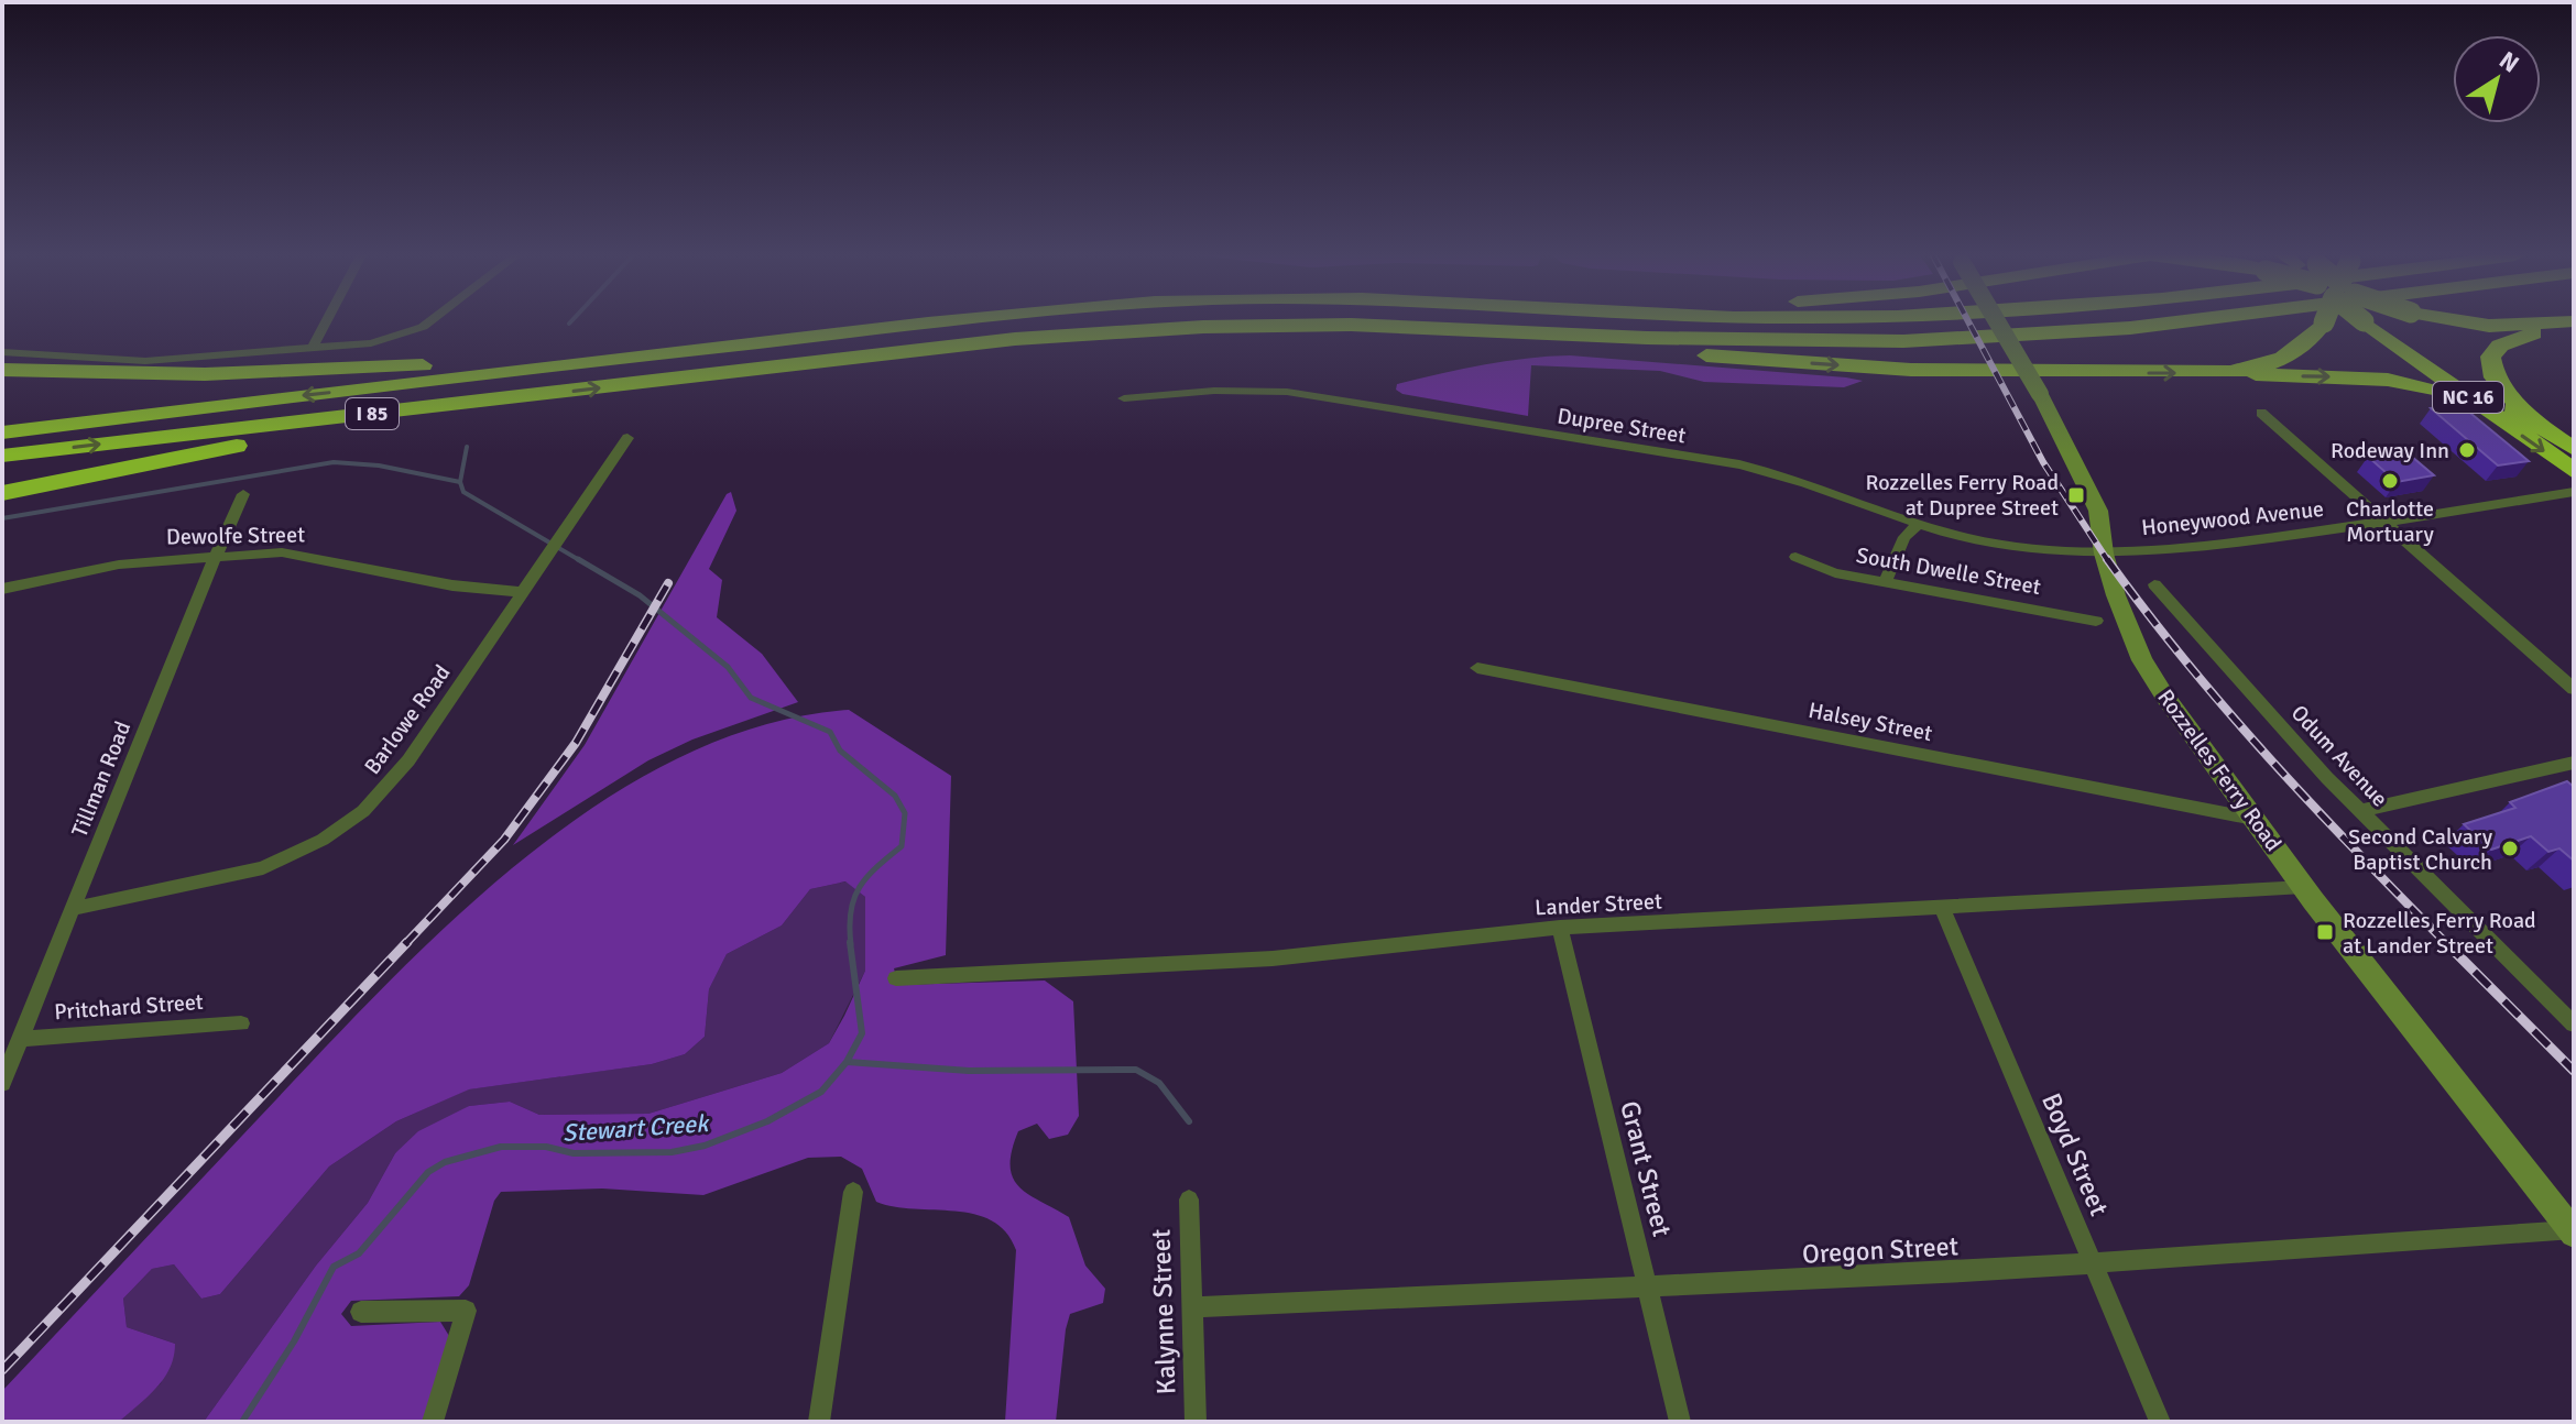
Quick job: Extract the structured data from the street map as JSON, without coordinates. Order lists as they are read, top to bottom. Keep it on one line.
{"streets":{"highway":["NC 16","I 85"],"street":["Dupree Street","Honeywood Avenue","Dewolfe Street","South Dwelle Street","Barlowe Road","Halsey Street","Odum Avenue","Rozzelles Ferry Road","Tillman Road","Lander Street","Pritchard Street","Boyd Street","Grant Street","Oregon Street","Kalynne Street"]},"crossings":[["Dupree Street","Honeywood Avenue"],["Dupree Street","Rozzelles Ferry Road"],["Honeywood Avenue","Rozzelles Ferry Road"],["Dewolfe Street","Barlowe Road"],["Dewolfe Street","Tillman Road"],["Barlowe Road","Tillman Road"],["Halsey Street","Rozzelles Ferry Road"],["Rozzelles Ferry Road","Lander Street"],["Rozzelles Ferry Road","Oregon Street"],["Tillman Road","Pritchard Street"],["Lander Street","Boyd Street"],["Lander Street","Grant Street"],["Boyd Street","Oregon Street"],["Grant Street","Oregon Street"],["Oregon Street","Kalynne Street"]],"water":["Stewart Creek"],"places":{"other":["Rodeway Inn","Charlotte Mortuary","Second Calvary Baptist Church"],"transit":["Rozzelles Ferry Road at Dupree Street","Rozzelles Ferry Road at Lander Street"]},"north":"top right"}
